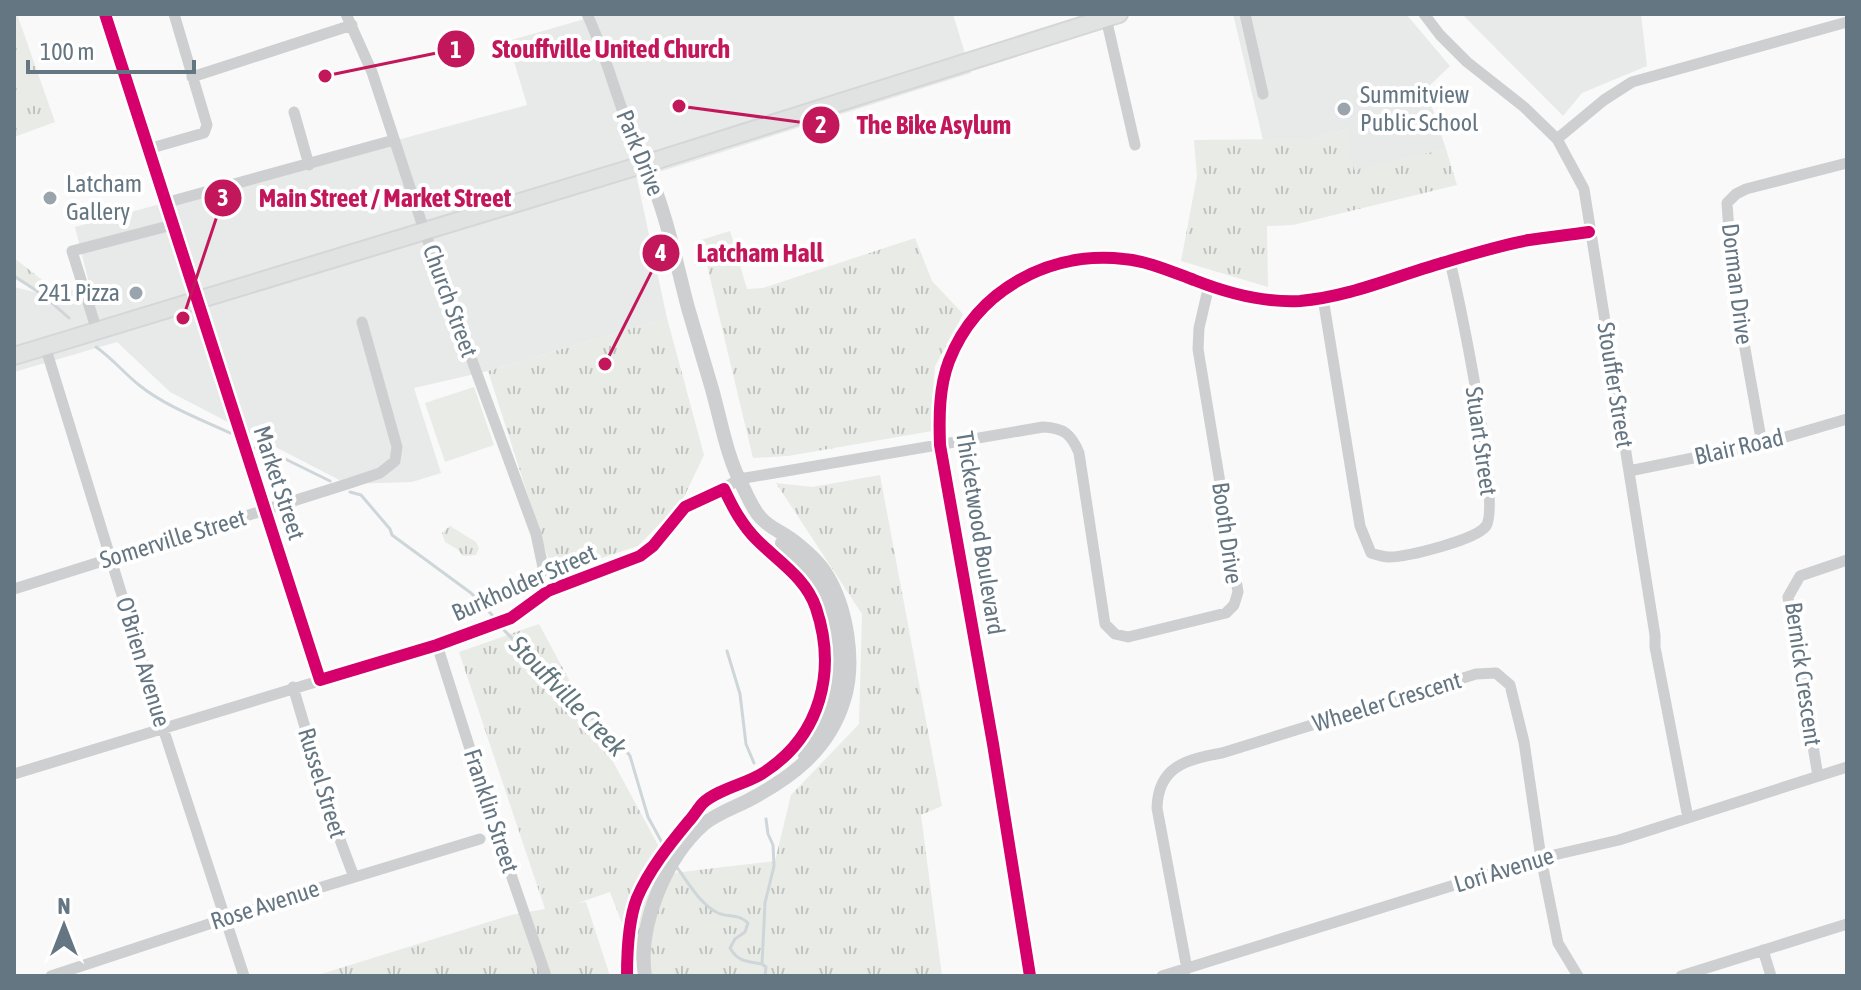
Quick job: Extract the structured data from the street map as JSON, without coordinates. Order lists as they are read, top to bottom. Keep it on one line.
{"streets":{"street":["Park Drive","Dorman Drive","Church Street","Stouffer Street","Stuart Street","Blair Road","Market Street","Thicketwood Boulevard","Booth Drive","Somerville Street","Burkholder Street","O'Brien Avenue","Bernick Crescent","Wheeler Crescent","Russel Street","Franklin Street","Lori Avenue","Rose Avenue"]},"crossings":[["Park Drive","Burkholder Street"],["Dorman Drive","Blair Road"],["Church Street","Burkholder Street"],["Stouffer Street","Blair Road"],["Stouffer Street","Thicketwood Boulevard"],["Stouffer Street","Lori Avenue"],["Stuart Street","Thicketwood Boulevard"],["Market Street","Somerville Street"],["Market Street","Burkholder Street"],["Thicketwood Boulevard","Booth Drive"],["Somerville Street","O'Brien Avenue"],["Burkholder Street","O'Brien Avenue"],["Burkholder Street","Russel Street"],["Burkholder Street","Franklin Street"],["O'Brien Avenue","Rose Avenue"],["Bernick Crescent","Lori Avenue"],["Wheeler Crescent","Lori Avenue"],["Russel Street","Rose Avenue"]],"water":["Stouffville Creek"],"places":["Stouffville United Church","The Bike Asylum","Summitview Public School","Latcham Gallery","241 Pizza","Main Street / Market Street","Latcham Hall"],"scale_bar":"100 m","north":"top"}
